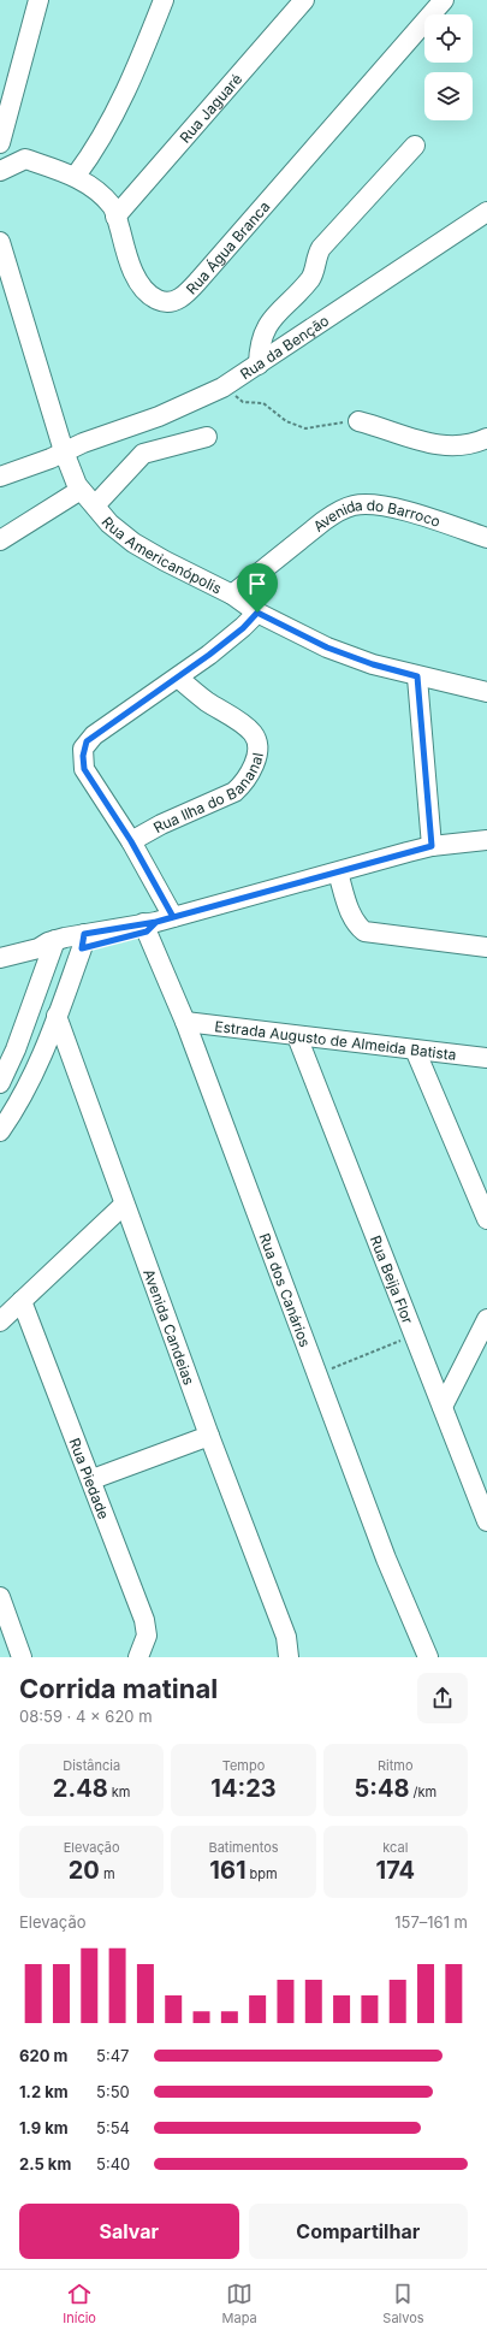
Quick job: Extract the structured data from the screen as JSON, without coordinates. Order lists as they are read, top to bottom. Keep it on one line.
{"streets":{"street":["Rua Jaguaré","Rua Água Branca","Rua da Benção","Avenida do Barroco","Rua Americanópolis","Rua Ilha do Bananal","Estrada Augusto de Almeida Batista","Rua Beija Flor","Rua dos Canários","Avenida Candeias","Rua Piedade"]},"crossings":[["Rua Jaguaré","Rua Água Branca"],["Avenida do Barroco","Rua Americanópolis"],["Rua Ilha do Bananal","Rua dos Canários"],["Estrada Augusto de Almeida Batista","Rua Beija Flor"],["Estrada Augusto de Almeida Batista","Rua dos Canários"]],"page":{"heading":["Corrida matinal","08:59 · 4 × 620 m"],"stats":[["Distância","2.48 km"],["Tempo","14:23"],["Ritmo","5:48 /km"],["Elevação","20 m"],["Batimentos","161 bpm"],["kcal","174"]],"chart":["Elevação","157–161 m"],"list":[{"name":"620 m","note":"5:47"},{"name":"1.2 km","note":"5:50"},{"name":"1.9 km","note":"5:54"},{"name":"2.5 km","note":"5:40"}],"buttons":["Salvar","Compartilhar"],"tabs":["Início","Mapa","Salvos"]}}
